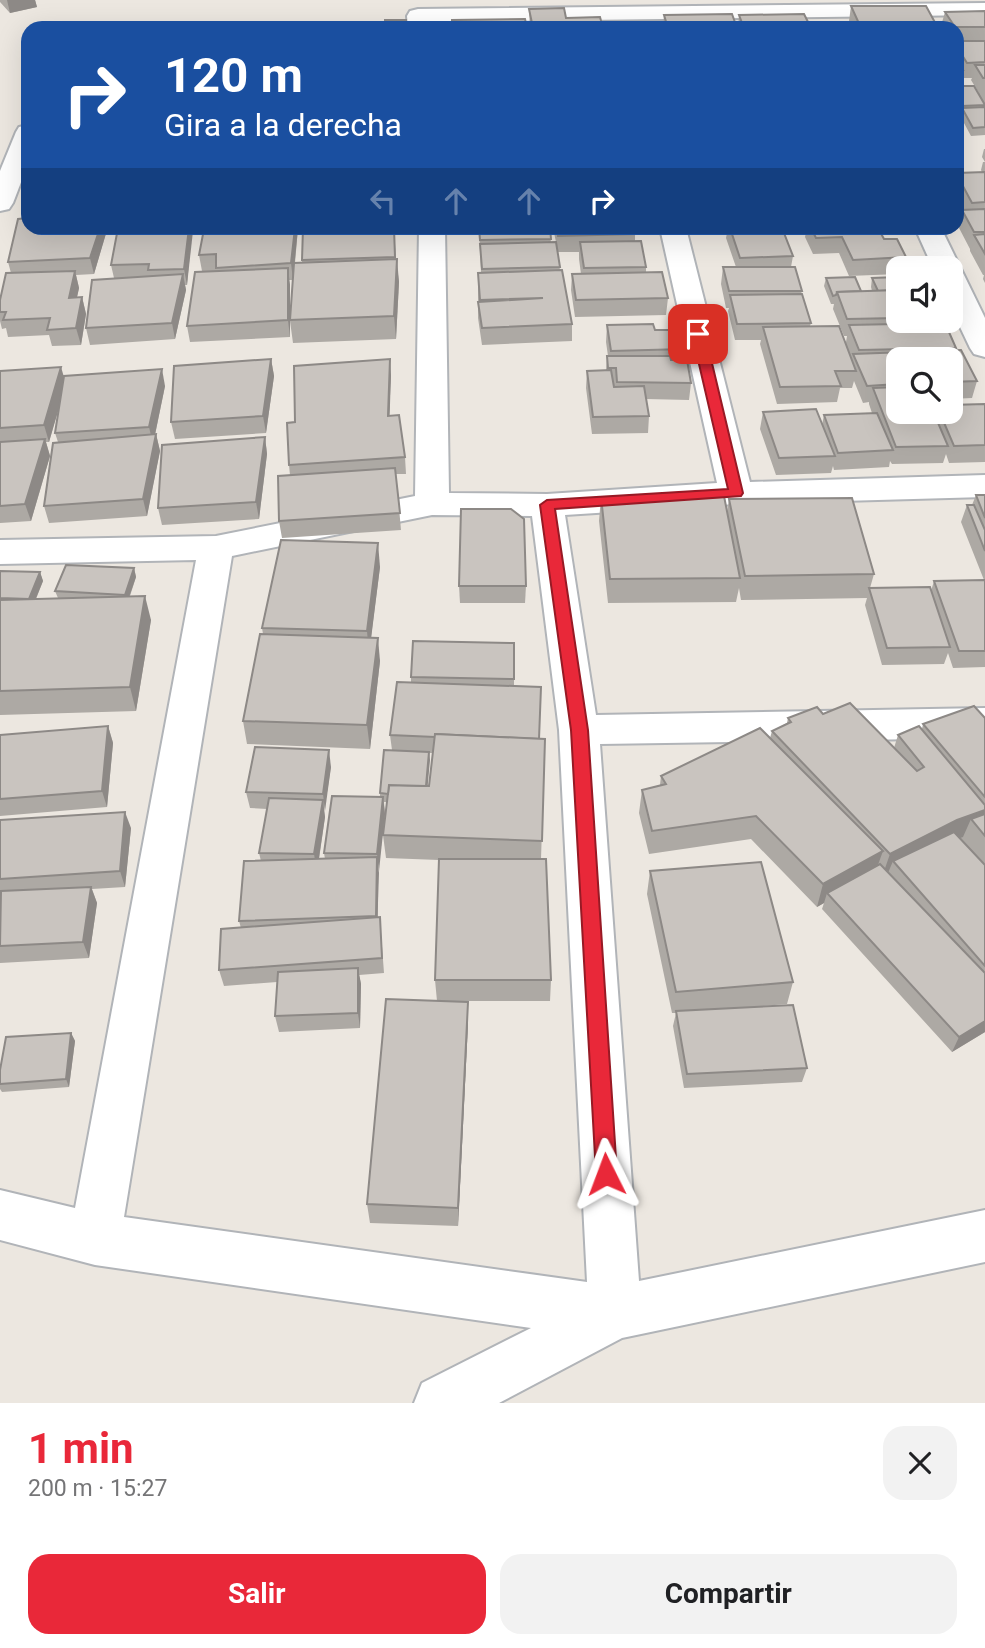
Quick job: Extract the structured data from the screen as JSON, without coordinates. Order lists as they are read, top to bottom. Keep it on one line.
{"page":{"turn":["120 m","Gira a la derecha"],"heading":["1 min","200 m · 15:27"],"buttons":["Salir","Compartir"]}}
